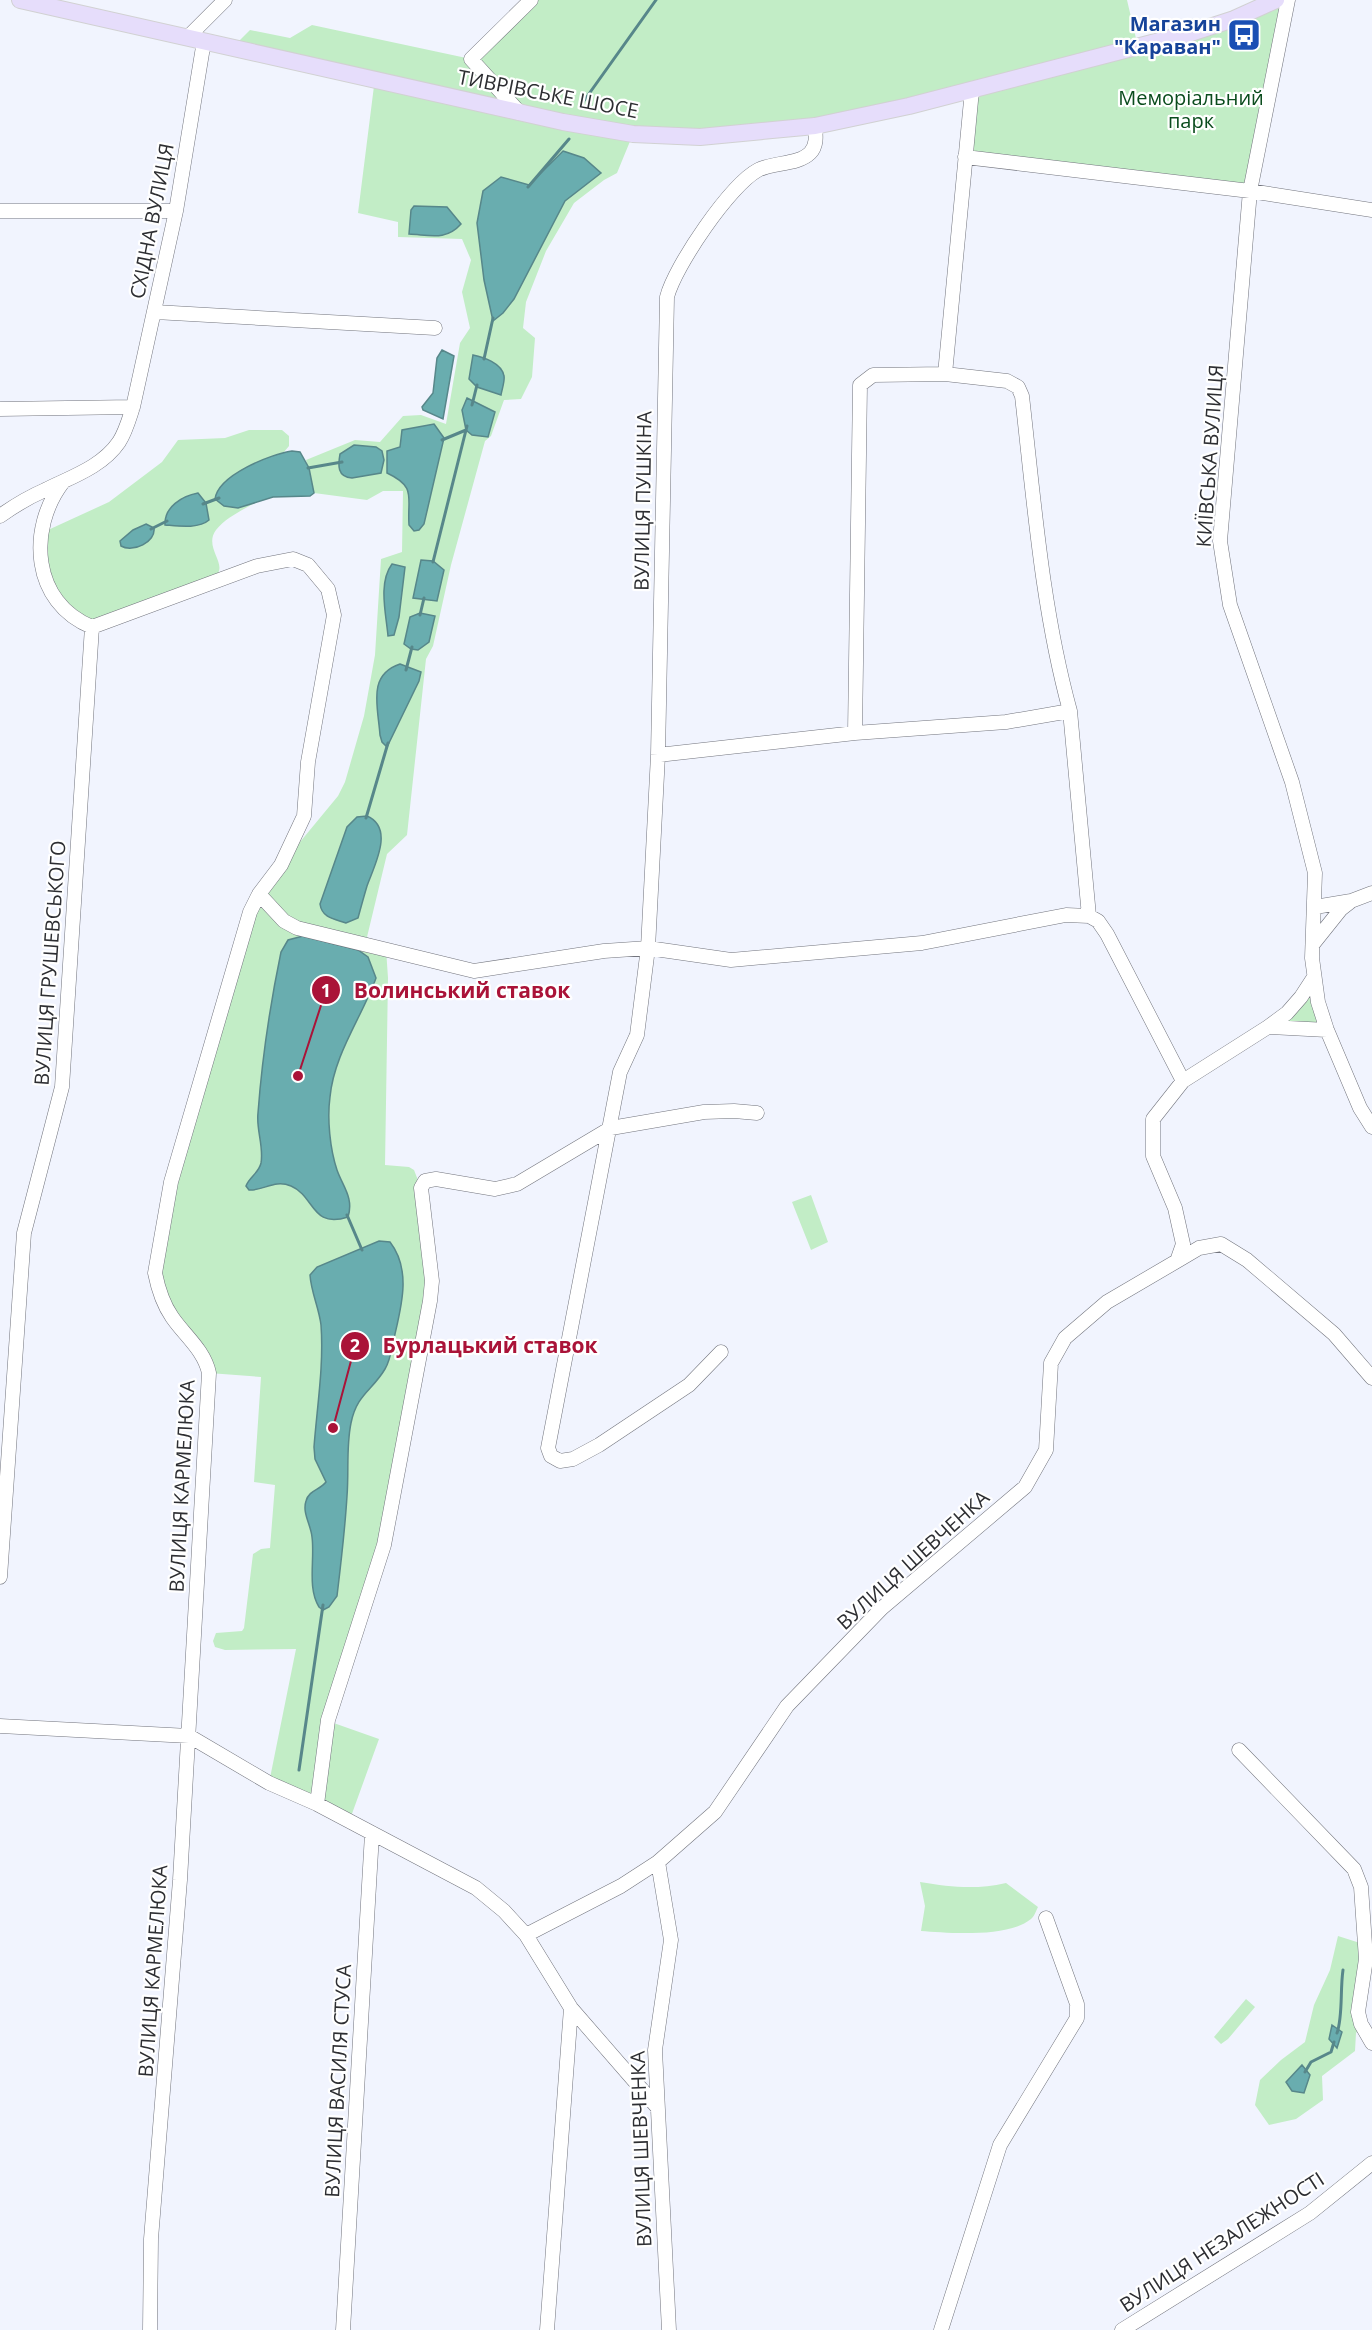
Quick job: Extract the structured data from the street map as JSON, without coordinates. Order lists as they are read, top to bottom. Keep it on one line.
{"streets":{"main road":["ТИВРІВСЬКЕ ШОСЕ"],"street":["СХІДНА ВУЛИЦЯ","КИЇВСЬКА ВУЛИЦЯ","ВУЛИЦЯ ПУШКІНА","ВУЛИЦЯ ГРУШЕВСЬКОГО","ВУЛИЦЯ КАРМЕЛЮКА","ВУЛИЦЯ ШЕВЧЕНКА","ВУЛИЦЯ ВАСИЛЯ СТУСА","ВУЛИЦЯ НЕЗАЛЕЖНОСТІ"]},"crossings":[["ТИВРІВСЬКЕ ШОСЕ","СХІДНА ВУЛИЦЯ"],["ТИВРІВСЬКЕ ШОСЕ","ВУЛИЦЯ ПУШКІНА"],["ВУЛИЦЯ ГРУШЕВСЬКОГО","ВУЛИЦЯ КАРМЕЛЮКА"]],"parks":["Меморіальний парк"],"places":{"bus stop":["Магазин \"Караван\""],"other":["Волинський ставок","Бурлацький ставок"]}}
